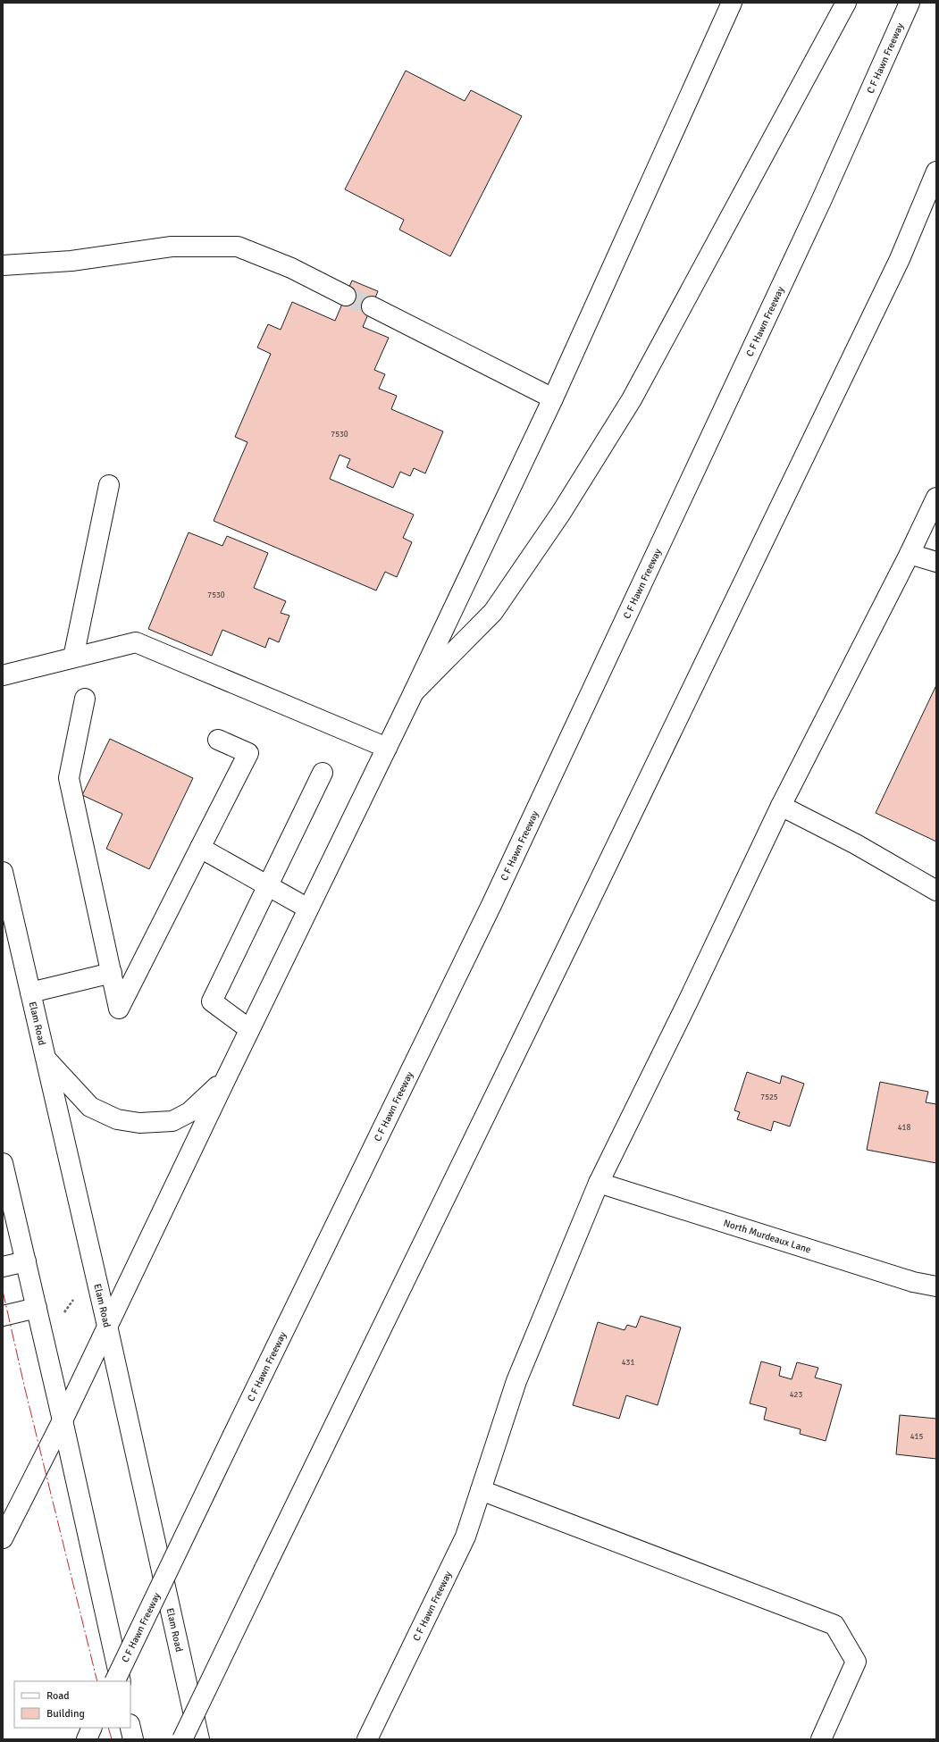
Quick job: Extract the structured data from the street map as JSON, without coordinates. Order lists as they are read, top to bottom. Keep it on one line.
{"streets":{"main road":["C F Hawn Freeway","Elam Road","North Murdeaux Lane"]},"crossings":[["C F Hawn Freeway","North Murdeaux Lane"]],"house_numbers":["7530","7530","7525","418","431","423","415"],"legend":["Road","Building"]}
